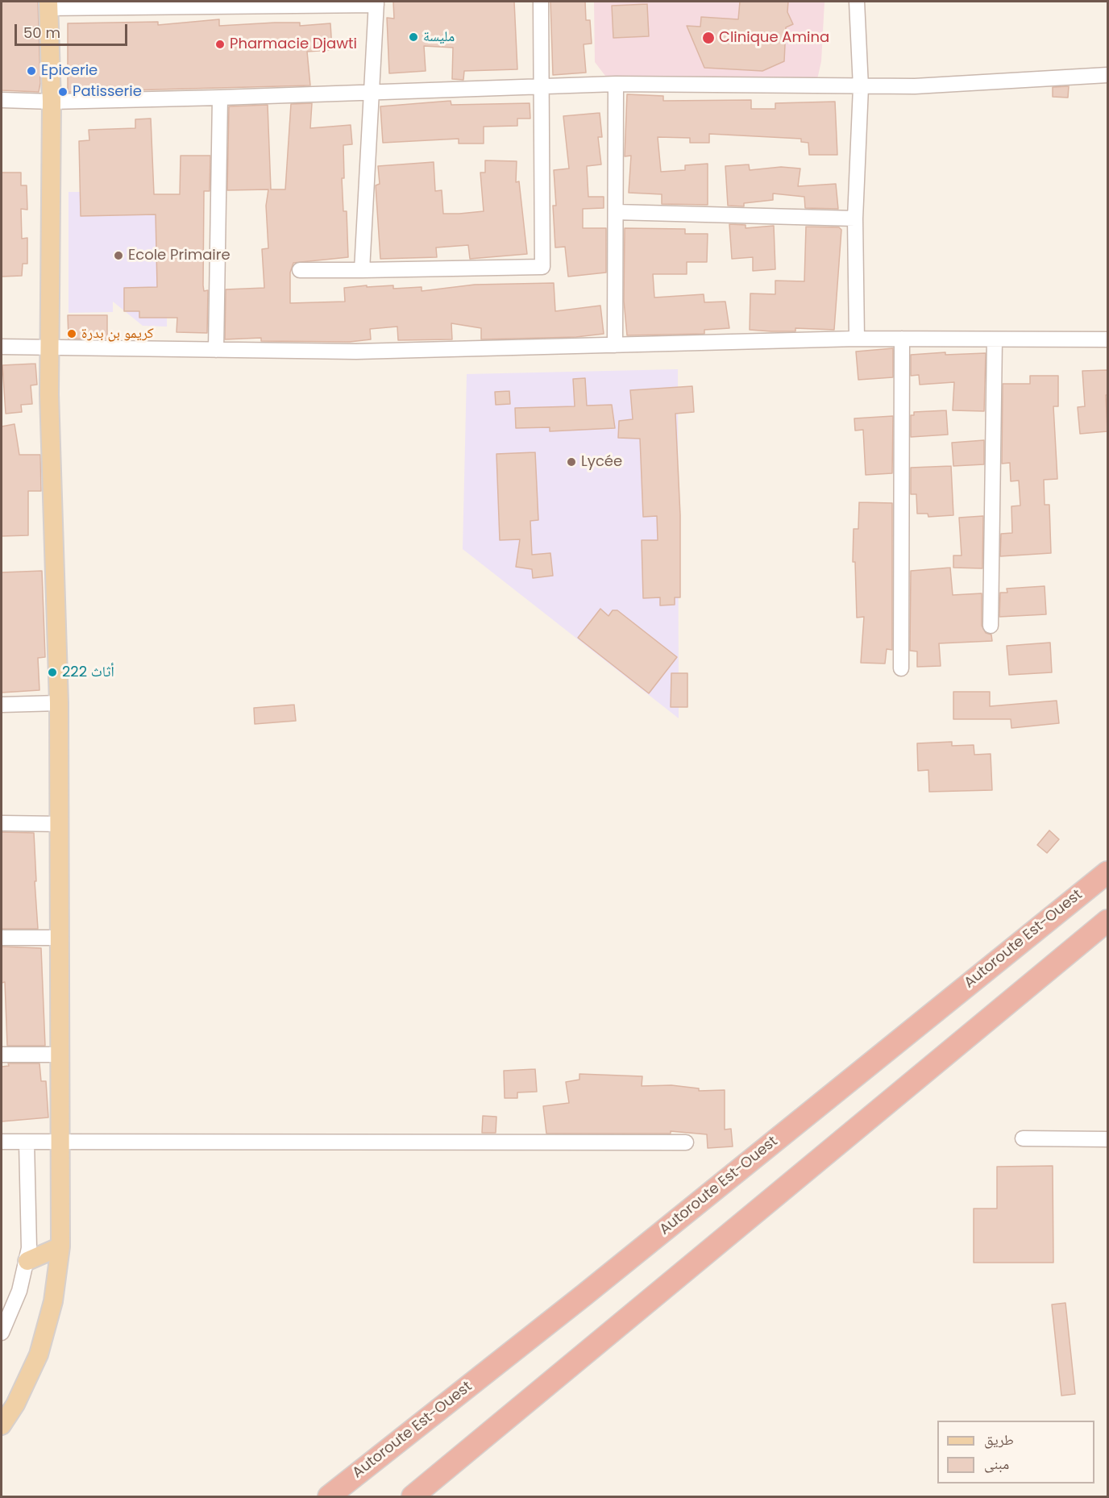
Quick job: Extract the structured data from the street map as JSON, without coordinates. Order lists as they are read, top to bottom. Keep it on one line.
{"streets":{"highway":["Autoroute Est-Ouest"]},"places":["مليسة","Clinique Amina","Pharmacie Djawti","Epicerie","Patisserie","Ecole Primaire","كريمو بن بدرة","Lycée","أثاث 222"],"legend":["طريق","مبنى"],"scale_bar":"50 m"}
